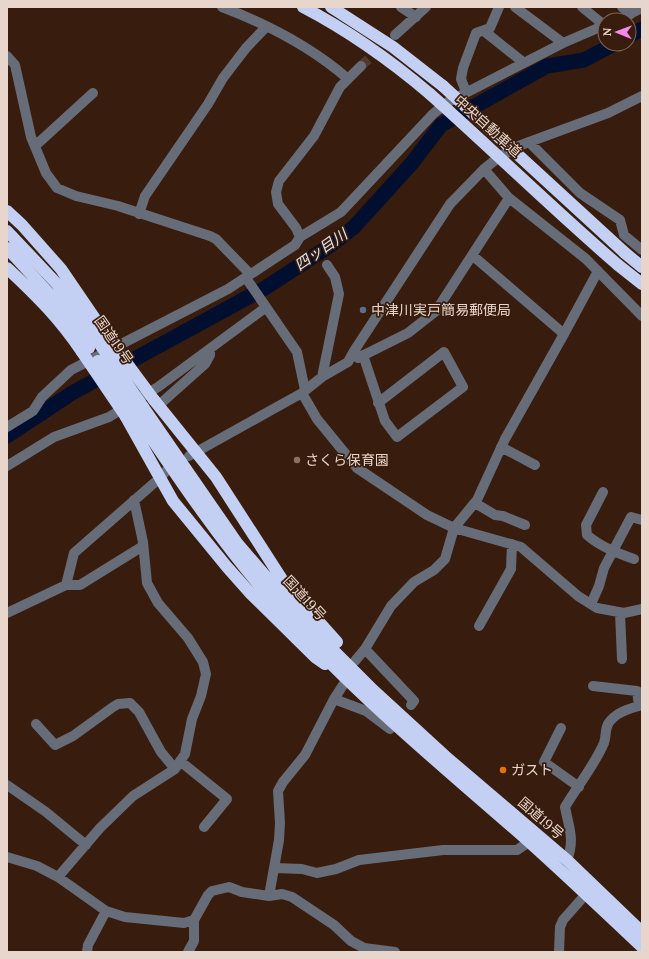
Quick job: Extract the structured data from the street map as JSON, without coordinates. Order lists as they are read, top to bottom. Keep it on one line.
{"streets":{"highway":["中央自動車道","国道19号"]},"water":["四ッ目川"],"places":["中津川実戸簡易郵便局","さくら保育園","ガスト"],"north":"left"}
